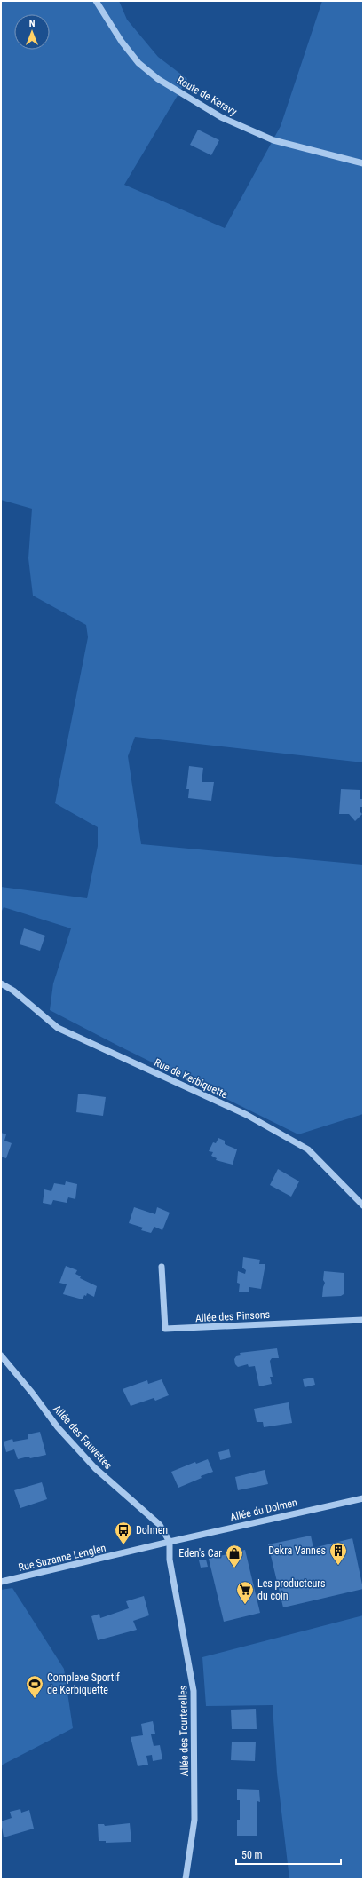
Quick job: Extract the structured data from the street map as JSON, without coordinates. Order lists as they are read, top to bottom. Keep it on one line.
{"streets":{"street":["Route de Keravy","Rue de Kerbiquette","Allée des Pinsons","Allée des Fauvettes","Allée du Dolmen","Rue Suzanne Lenglen","Allée des Tourterelles"]},"crossings":[["Allée des Fauvettes","Allée du Dolmen"],["Allée des Fauvettes","Rue Suzanne Lenglen"],["Allée des Fauvettes","Allée des Tourterelles"],["Allée du Dolmen","Rue Suzanne Lenglen"],["Allée du Dolmen","Allée des Tourterelles"],["Rue Suzanne Lenglen","Allée des Tourterelles"]],"places":{"bus stop":["Dolmen"],"building":["Dekra Vannes"],"shop":["Eden's Car"],"supermarket":["Les producteurs du coin"],"sports":["Complexe Sportif de Kerbiquette"]},"scale_bar":"50 m","north":"top"}
